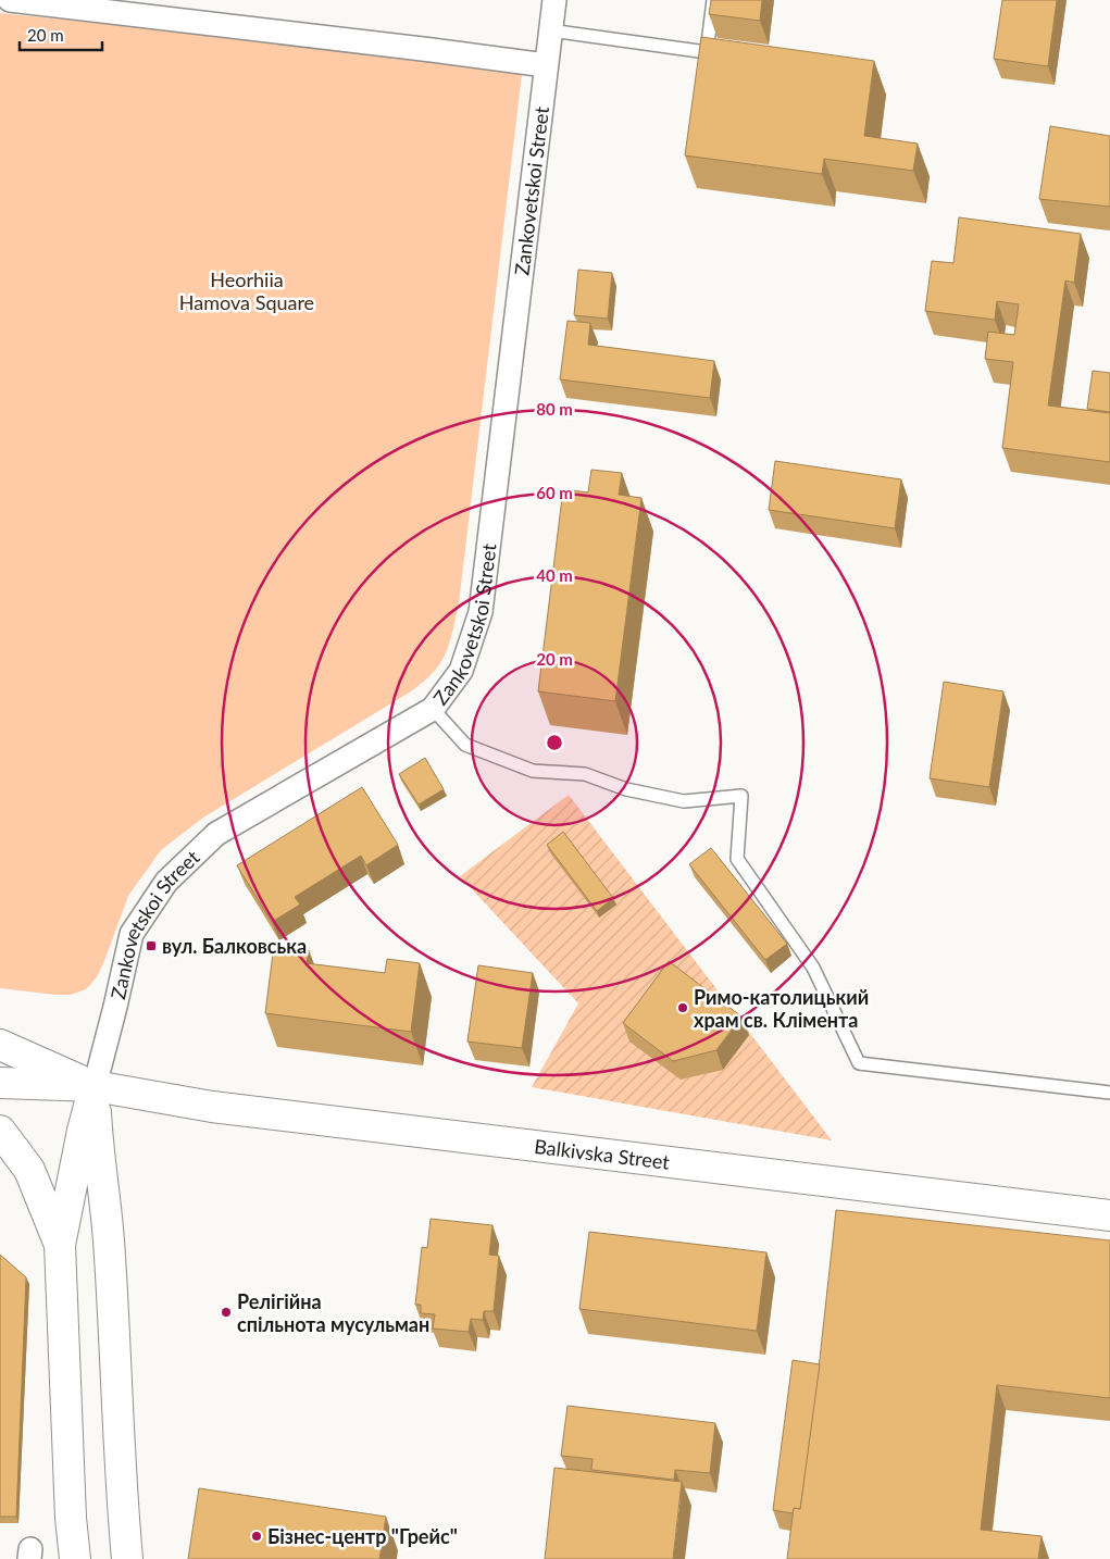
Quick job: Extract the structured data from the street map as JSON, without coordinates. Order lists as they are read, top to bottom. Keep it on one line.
{"streets":{"street":["Zankovetskoi Street","Balkivska Street"]},"crossings":[["Zankovetskoi Street","Balkivska Street"]],"parks":["Heorhiia Hamova Square"],"places":{"transit":["вул. Балковська"],"other":["Римо-католицький храм св. Клімента","Релігійна спільнота мусульман","Бізнес-центр \"Грейс\""]},"scale_bar":"20 m","rings":["80 m","60 m","40 m","20 m"]}
